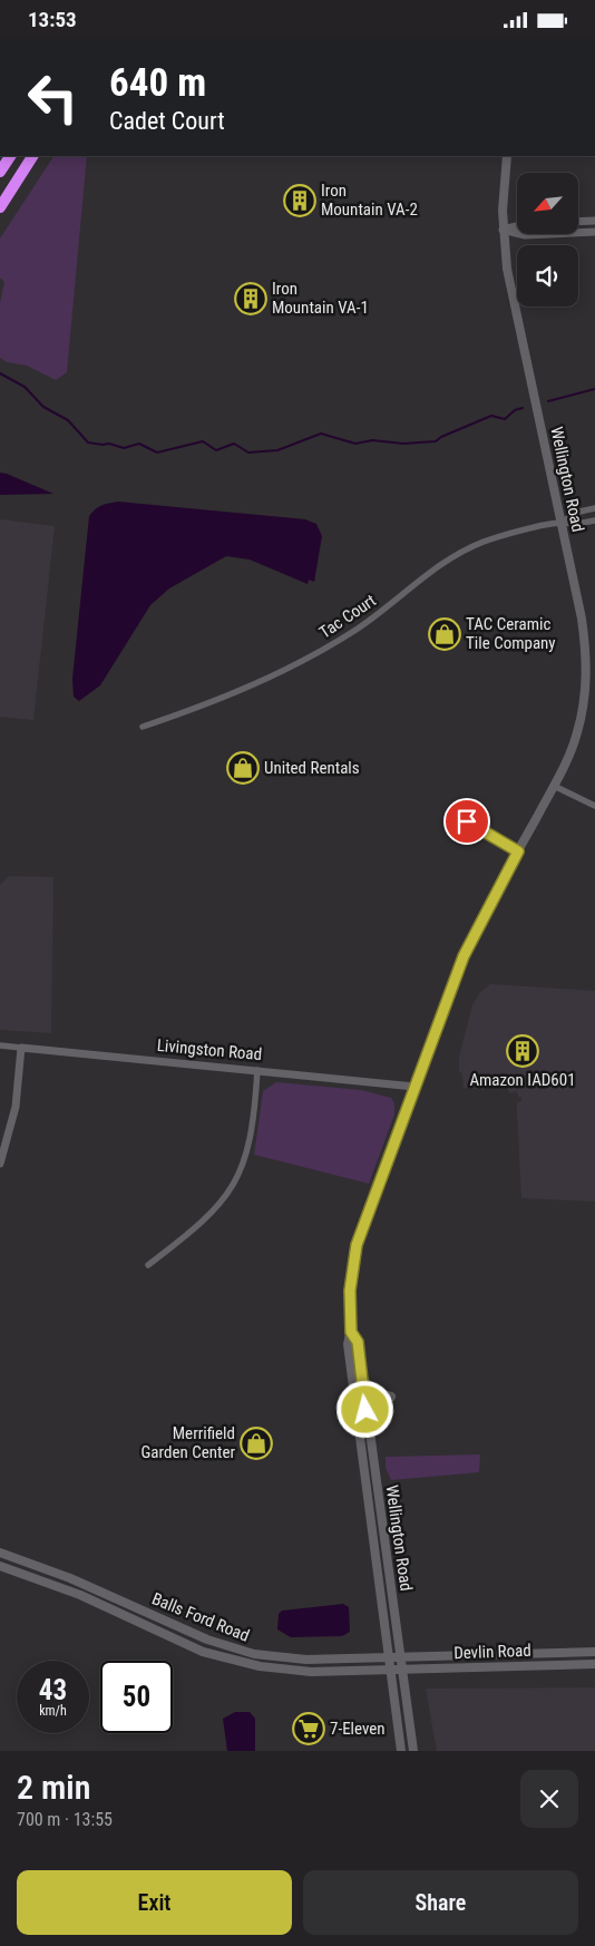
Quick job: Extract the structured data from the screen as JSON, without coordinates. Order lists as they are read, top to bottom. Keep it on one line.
{"streets":{"main road":["Wellington Road","Balls Ford Road","Devlin Road"],"street":["Tac Court","Livingston Road"]},"crossings":[["Wellington Road","Tac Court"],["Wellington Road","Livingston Road"],["Wellington Road","Balls Ford Road"],["Wellington Road","Devlin Road"],["Balls Ford Road","Devlin Road"]],"places":{"building":["Iron Mountain VA-2","Iron Mountain VA-1","Amazon IAD601"],"shop":["TAC Ceramic Tile Company","United Rentals","Merrifield Garden Center"],"supermarket":["7-Eleven"]},"north":"bottom left","page":{"status":"13:53","turn":["640 m","Cadet Court"],"speed":"43 km/h","limit":"50","heading":["2 min","700 m · 13:55"],"buttons":["Exit","Share"]}}
